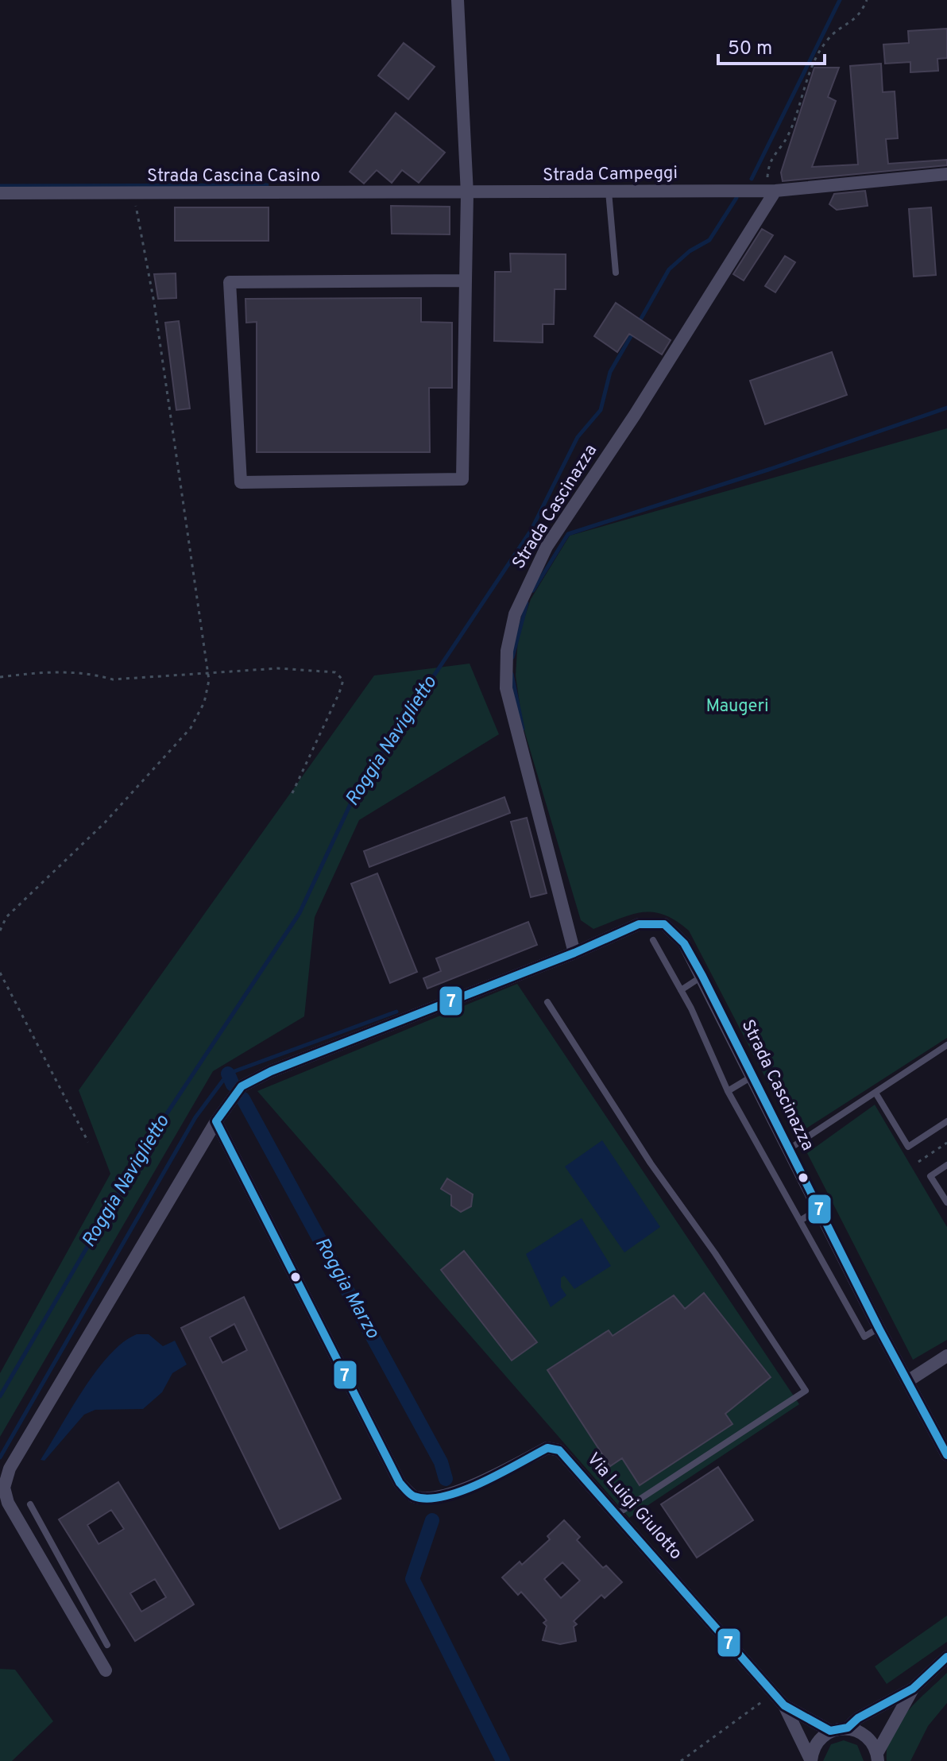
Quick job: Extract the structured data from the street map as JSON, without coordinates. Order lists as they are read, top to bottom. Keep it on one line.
{"streets":{"street":["Strada Campeggi","Strada Cascina Casino","Strada Cascinazza","Via Luigi Giulotto"]},"crossings":[["Strada Campeggi","Strada Cascina Casino"],["Strada Campeggi","Strada Cascinazza"],["Strada Cascinazza","Via Luigi Giulotto"]],"water":["Roggia Naviglietto","Roggia Marzo"],"parks":["Maugeri"],"lines":["transit line 7"],"scale_bar":"50 m"}
